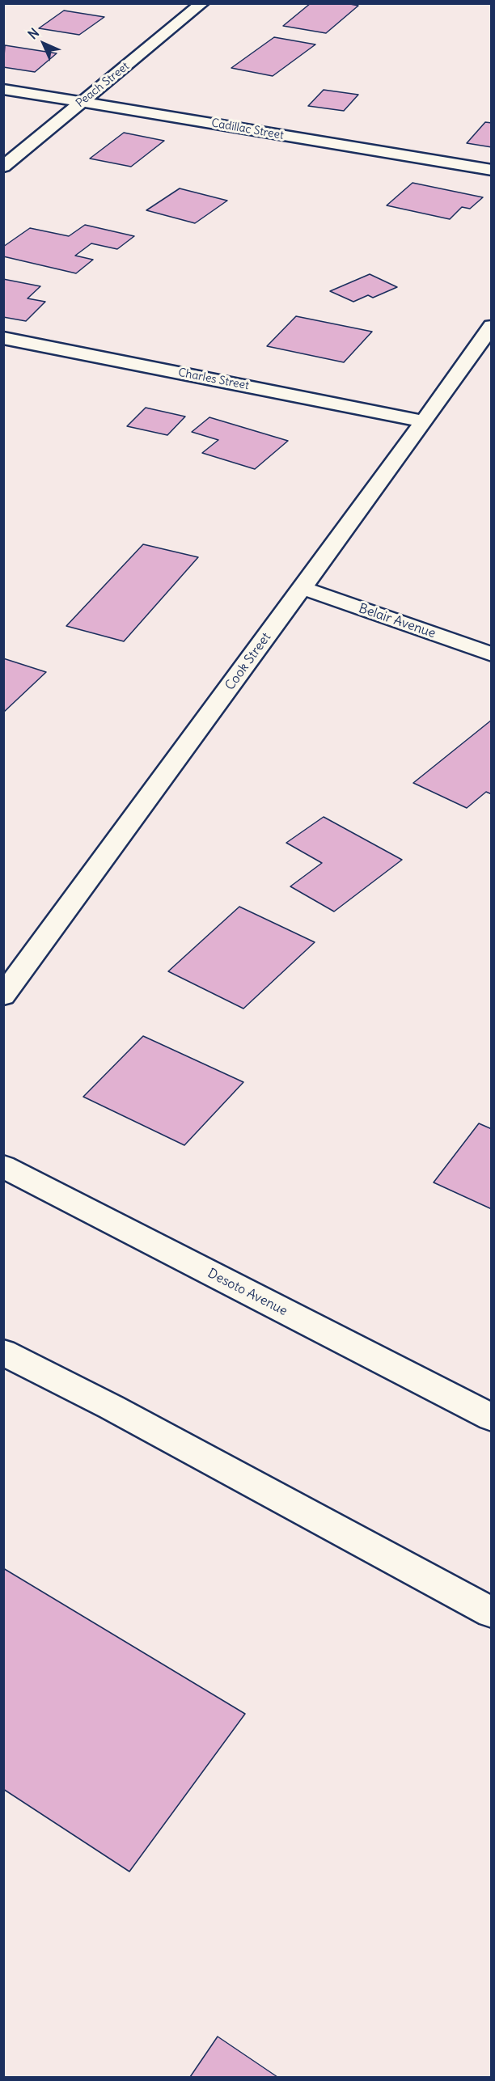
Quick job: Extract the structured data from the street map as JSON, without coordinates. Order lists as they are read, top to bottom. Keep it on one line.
{"streets":{"street":["Peach Street","Cadillac Street","Charles Street","Belair Avenue","Cook Street","Desoto Avenue"]},"crossings":[["Peach Street","Cadillac Street"],["Charles Street","Cook Street"],["Belair Avenue","Cook Street"]],"north":"top left"}
